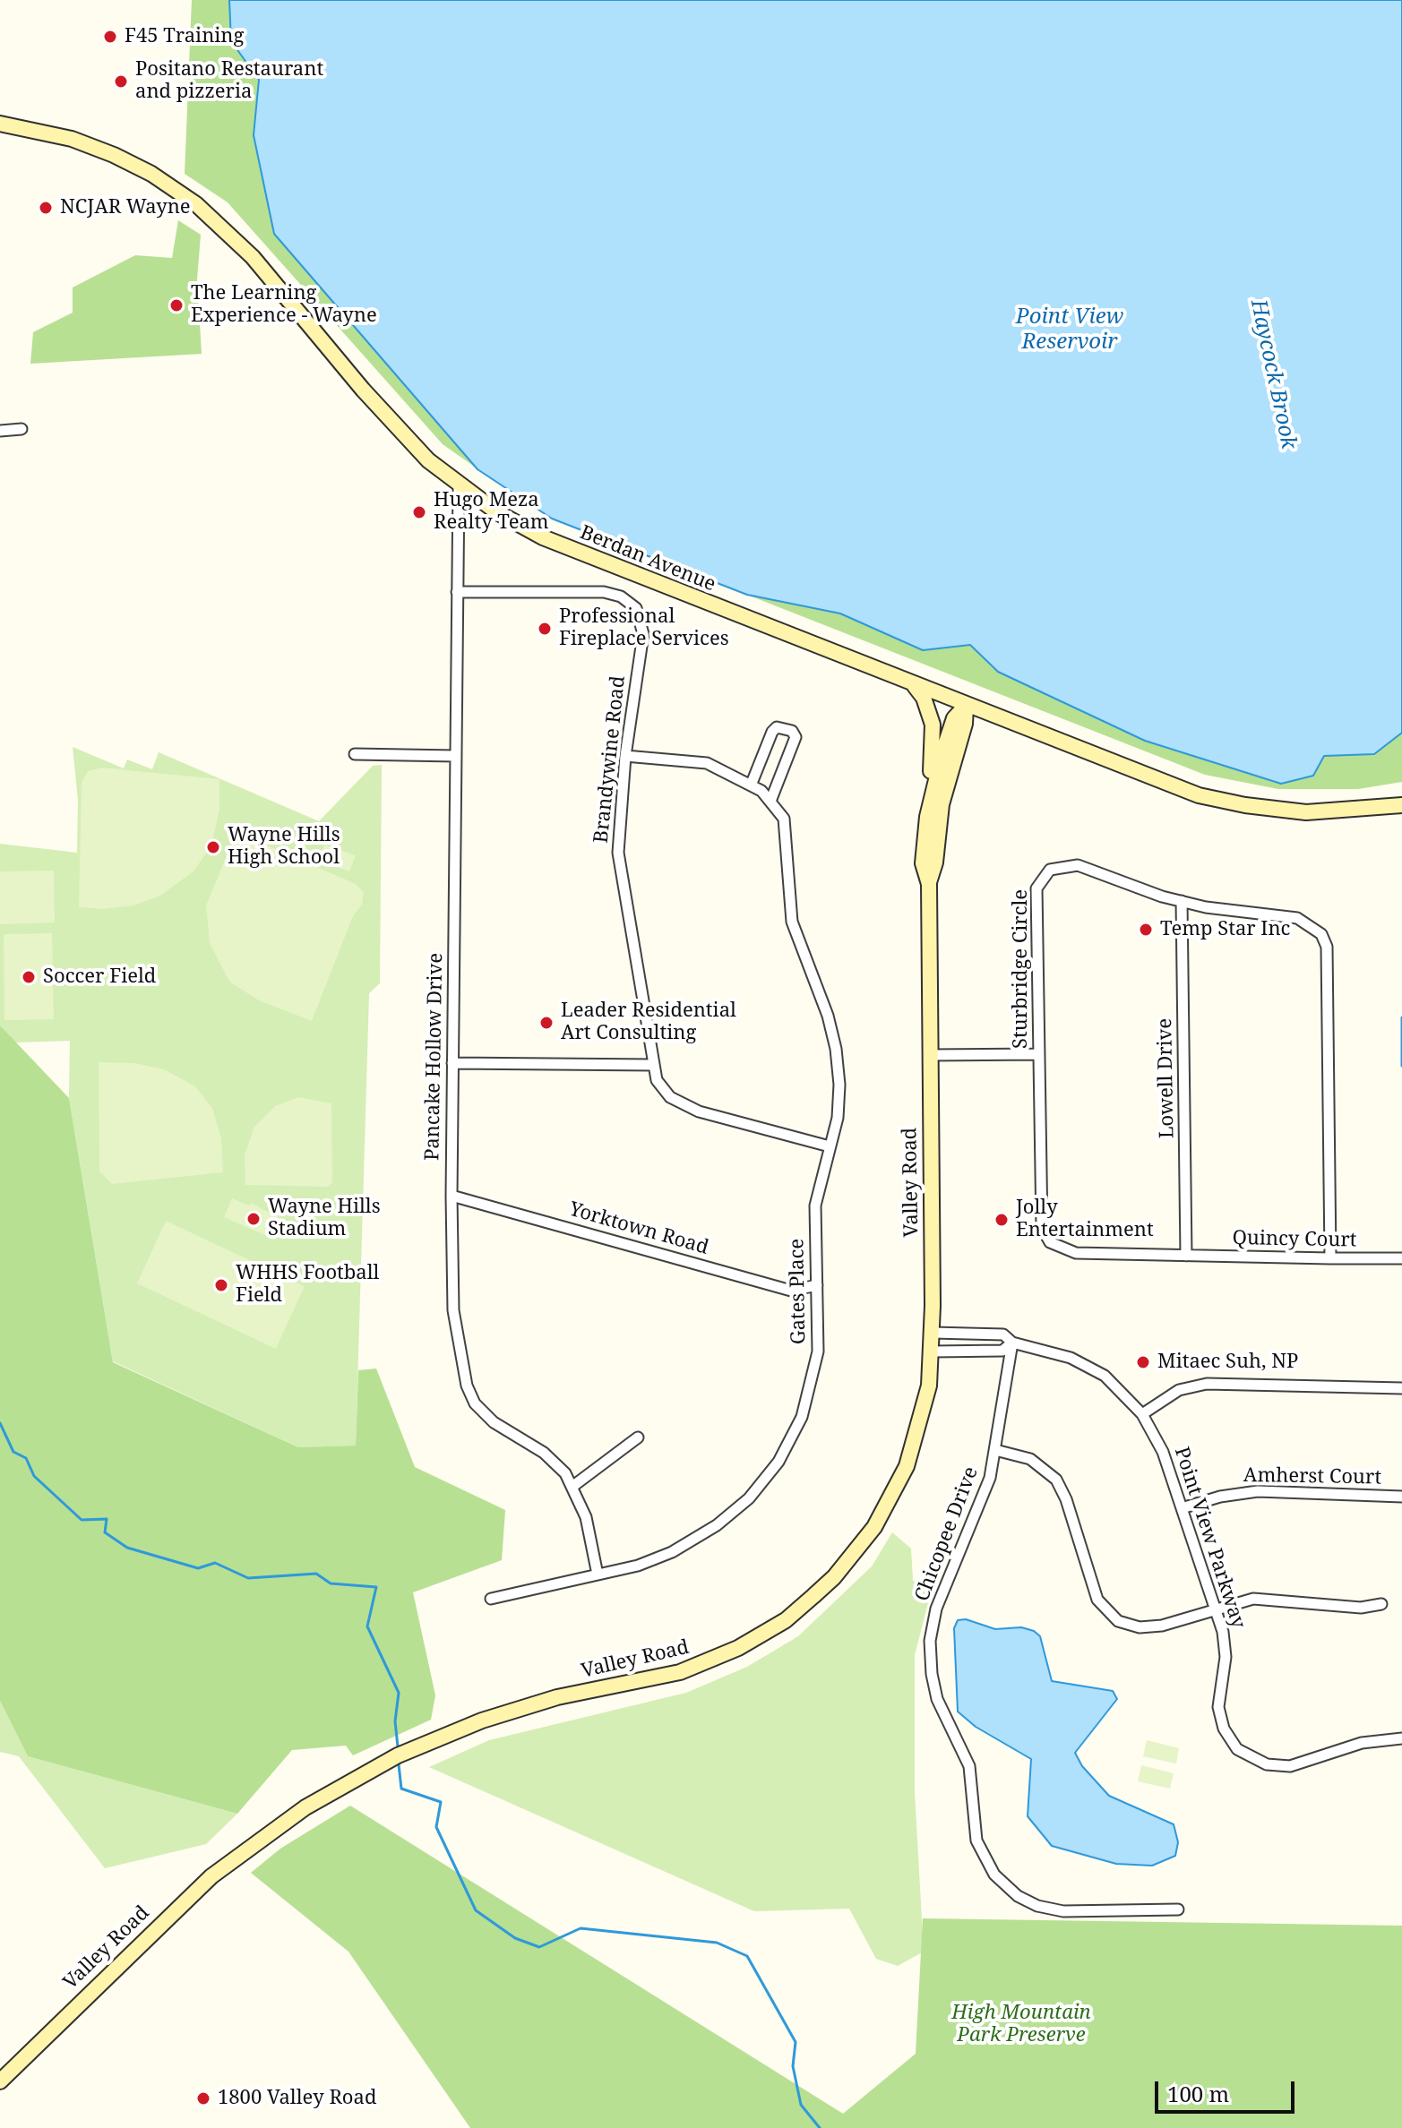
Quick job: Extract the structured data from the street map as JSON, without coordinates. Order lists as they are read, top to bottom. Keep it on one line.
{"streets":{"main road":["Berdan Avenue","Valley Road"],"street":["Brandywine Road","Sturbridge Circle","Pancake Hollow Drive","Lowell Drive","Yorktown Road","Quincy Court","Gates Place","Amherst Court","Chicopee Drive","Point View Parkway"]},"crossings":[["Berdan Avenue","Pancake Hollow Drive"],["Berdan Avenue","Valley Road"],["Brandywine Road","Pancake Hollow Drive"],["Brandywine Road","Gates Place"],["Sturbridge Circle","Lowell Drive"],["Sturbridge Circle","Quincy Court"],["Pancake Hollow Drive","Yorktown Road"],["Pancake Hollow Drive","Gates Place"],["Lowell Drive","Quincy Court"],["Valley Road","Point View Parkway"],["Yorktown Road","Gates Place"],["Amherst Court","Point View Parkway"],["Chicopee Drive","Point View Parkway"]],"water":["Point View Reservoir","Haycock Brook"],"parks":["High Mountain Park Preserve"],"places":["F45 Training","Positano Restaurant and pizzeria","NCJAR Wayne","The Learning Experience - Wayne","Hugo Meza Realty Team","Professional Fireplace Services","Wayne Hills High School","Temp Star Inc","Soccer Field","Leader Residential Art Consulting","Wayne Hills Stadium","Jolly Entertainment","WHHS Football Field","Mitaec Suh, NP","1800 Valley Road"],"scale_bar":"100 m"}
